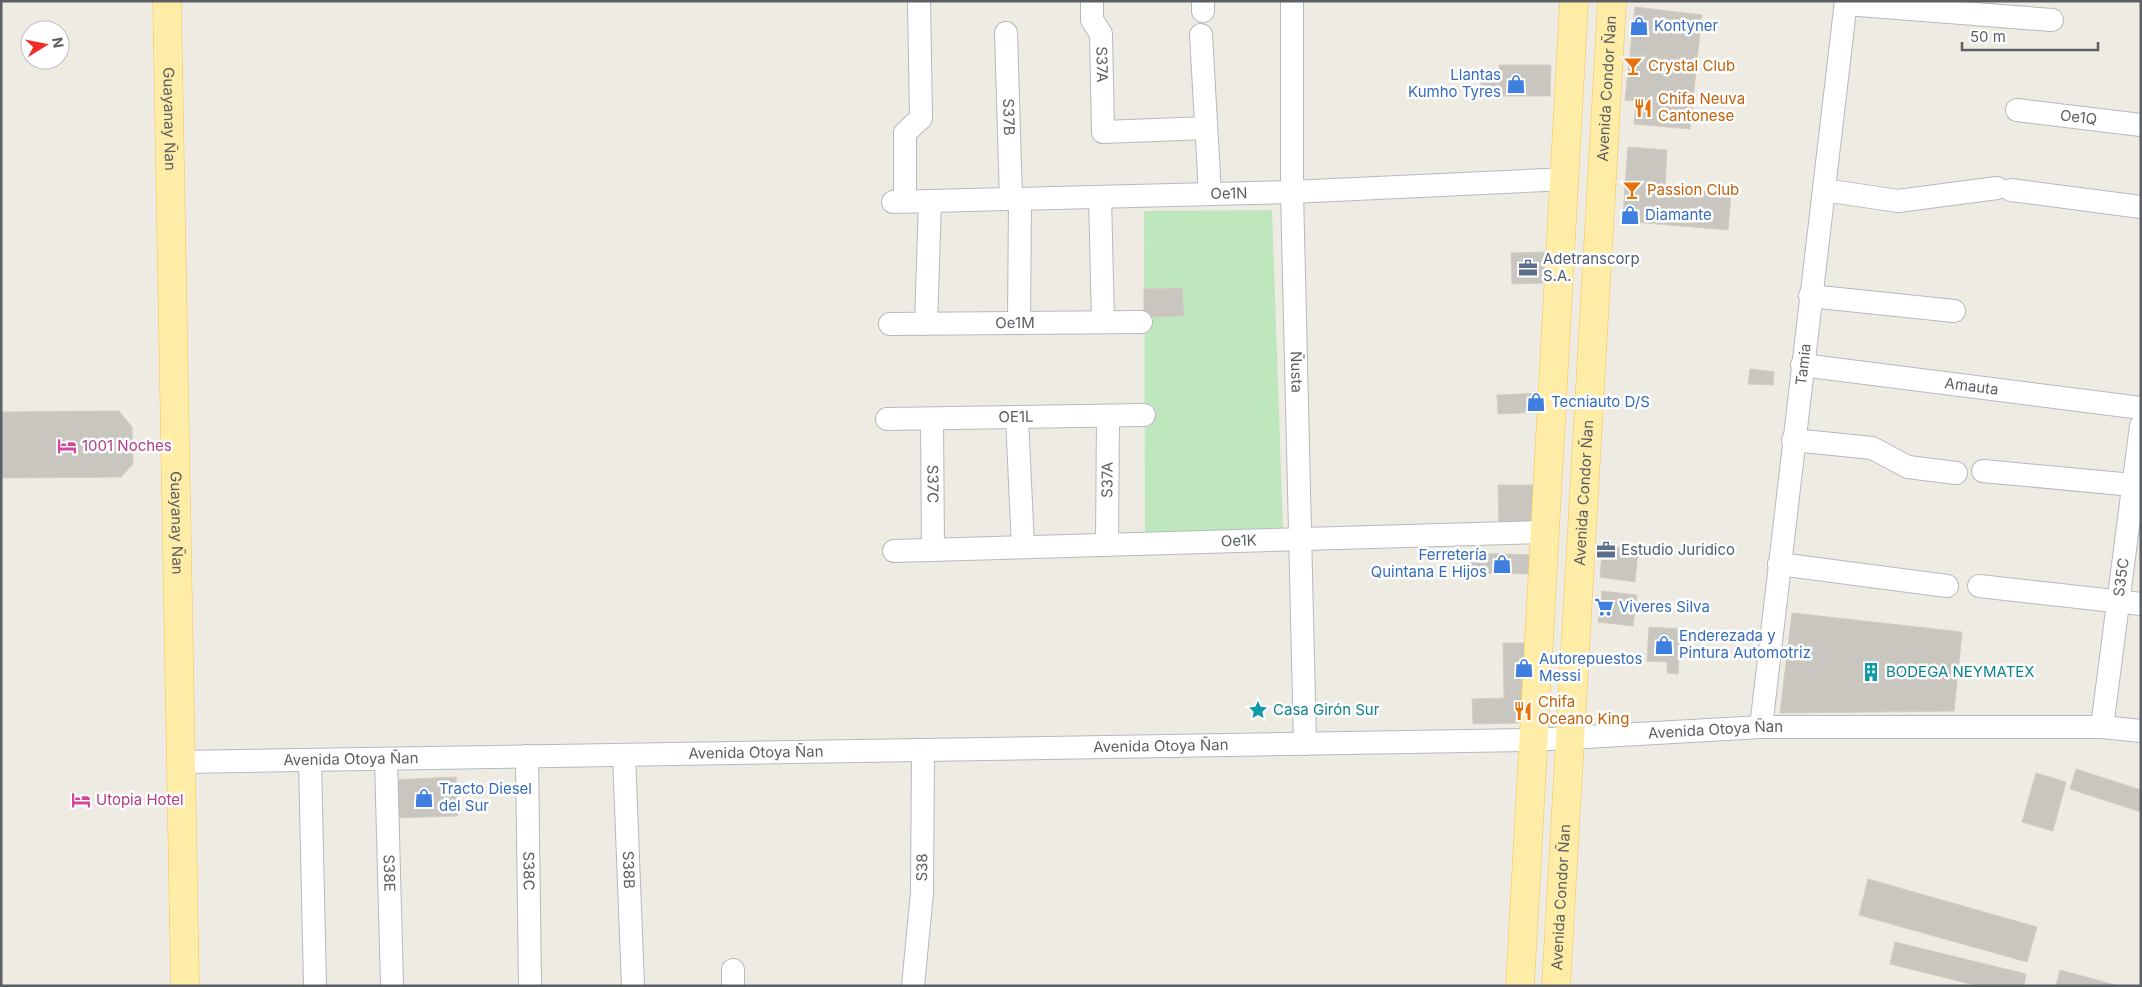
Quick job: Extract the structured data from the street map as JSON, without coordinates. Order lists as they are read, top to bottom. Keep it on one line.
{"streets":{"main road":["Avenida Condor Ñan","Guayanay Ñan"],"street":["S37A","S37B","Oe1Q","Oe1N","Oe1M","Tamia","Ñusta","Amauta","OE1L","S37C","Oe1K","S35C","Avenida Otoya Ñan","S38","S38B","S38C","S38E"]},"crossings":[["S37A","OE1L"],["S37A","Oe1K"],["Avenida Condor Ñan","Avenida Otoya Ñan"],["S37B","Oe1N"],["S37B","Oe1M"],["Guayanay Ñan","Avenida Otoya Ñan"],["Oe1N","Ñusta"],["Tamia","Amauta"],["Tamia","Avenida Otoya Ñan"],["Ñusta","Oe1K"],["Ñusta","Avenida Otoya Ñan"],["OE1L","S37C"],["S37C","Oe1K"],["S35C","Avenida Otoya Ñan"],["Avenida Otoya Ñan","S38"],["Avenida Otoya Ñan","S38B"],["Avenida Otoya Ñan","S38C"],["Avenida Otoya Ñan","S38E"]],"places":{"shop":["Kontyner","Llantas Kumho Tyres","Diamante","Tecniauto D/S","Ferretería Quintana E Hijos","Enderezada y Pintura Automotriz","Autorepuestos Messi","Tracto Diesel del Sur"],"bar":["Crystal Club","Passion Club"],"restaurant":["Chifa Neuva Cantonese","Chifa Oceano King"],"office":["Adetranscorp S.A.","Estudio Juridico"],"hotel":["1001 Noches","Utopia Hotel"],"supermarket":["Viveres Silva"],"building":["BODEGA NEYMATEX"],"place":["Casa Girón Sur"]},"scale_bar":"50 m","north":"right"}
